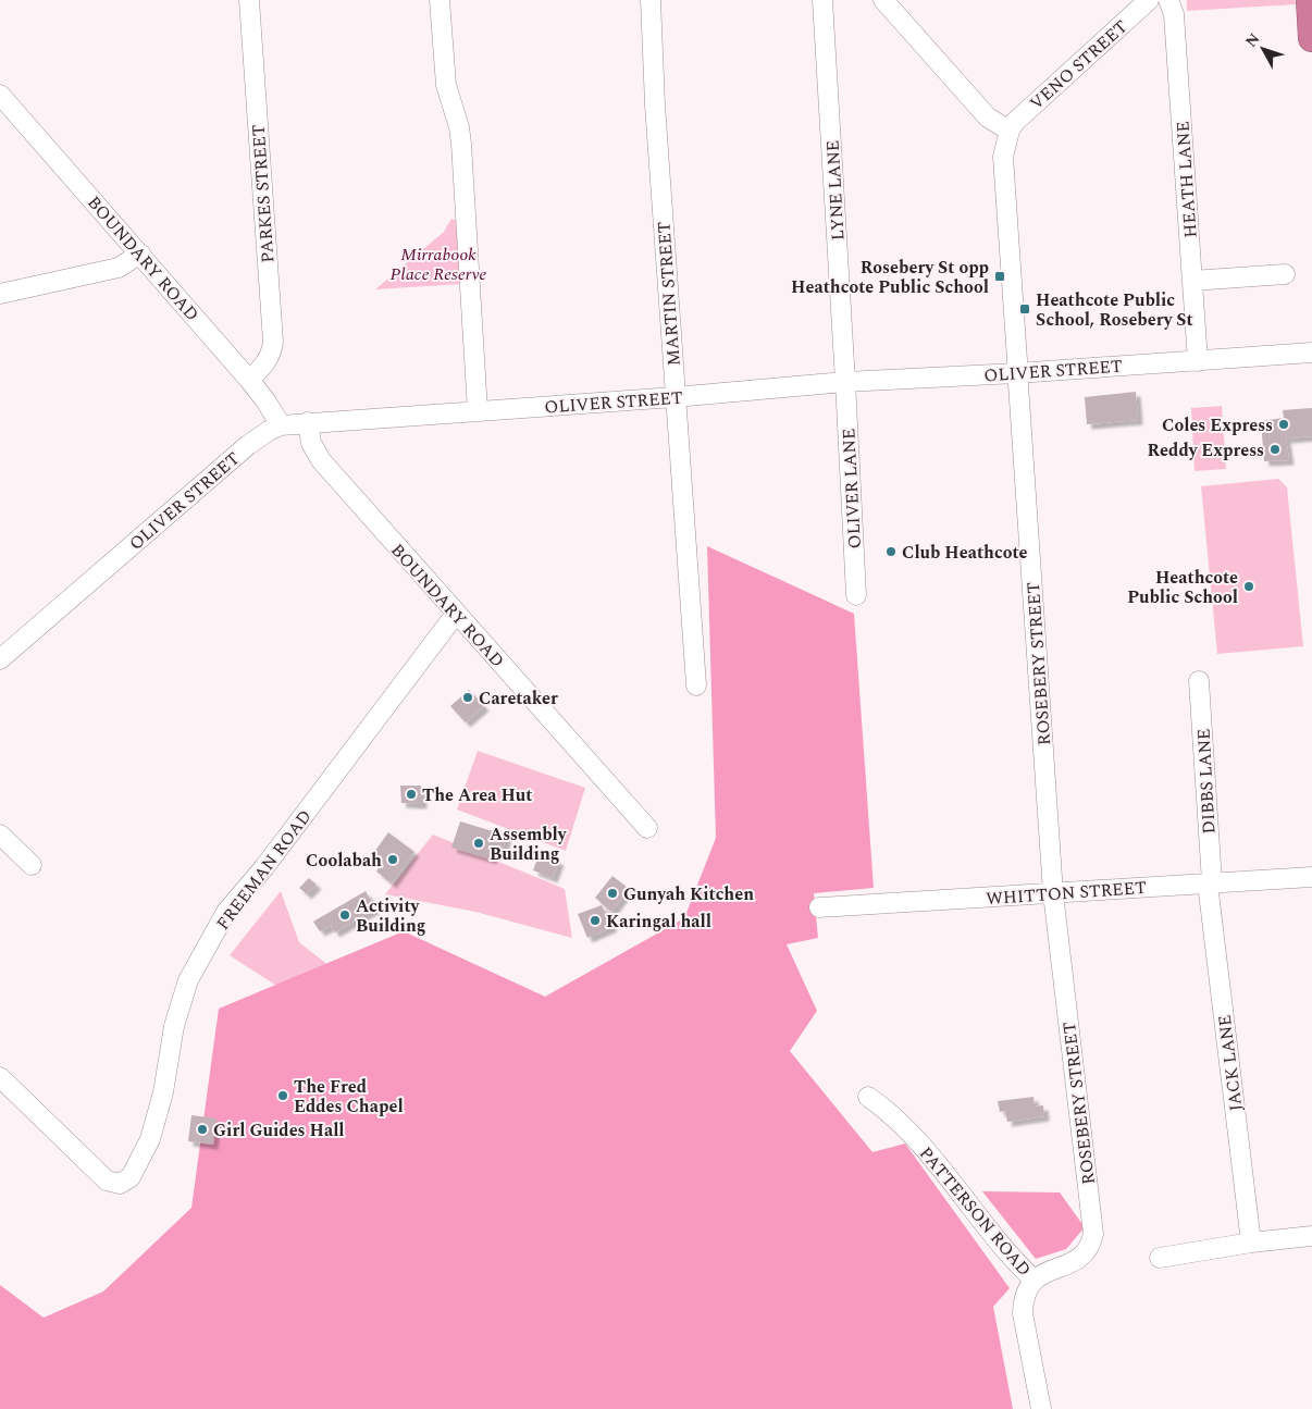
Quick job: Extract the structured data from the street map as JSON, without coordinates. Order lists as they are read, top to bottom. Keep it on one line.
{"streets":{"street":["VENO STREET","HEATH LANE","LYNE LANE","PARKES STREET","BOUNDARY ROAD","MARTIN STREET","OLIVER STREET","OLIVER LANE","ROSEBERY STREET","DIBBS LANE","FREEMAN ROAD","WHITTON STREET","JACK LANE","PATTERSON ROAD"]},"crossings":[["VENO STREET","ROSEBERY STREET"],["HEATH LANE","OLIVER STREET"],["LYNE LANE","OLIVER STREET"],["LYNE LANE","OLIVER LANE"],["PARKES STREET","BOUNDARY ROAD"],["BOUNDARY ROAD","OLIVER STREET"],["BOUNDARY ROAD","FREEMAN ROAD"],["MARTIN STREET","OLIVER STREET"],["OLIVER STREET","OLIVER LANE"],["OLIVER STREET","ROSEBERY STREET"],["ROSEBERY STREET","WHITTON STREET"],["ROSEBERY STREET","PATTERSON ROAD"],["DIBBS LANE","WHITTON STREET"],["DIBBS LANE","JACK LANE"],["WHITTON STREET","JACK LANE"]],"parks":["Mirrabook Place Reserve"],"places":{"transit":["Rosebery St opp Heathcote Public School","Heathcote Public School, Rosebery St"],"other":["Coles Express","Reddy Express","Club Heathcote","Heathcote Public School","Caretaker","The Area Hut","Assembly Building","Coolabah","Gunyah Kitchen","Activity Building","Karingal hall","The Fred Eddes Chapel","Girl Guides Hall"]},"north":"top left"}
